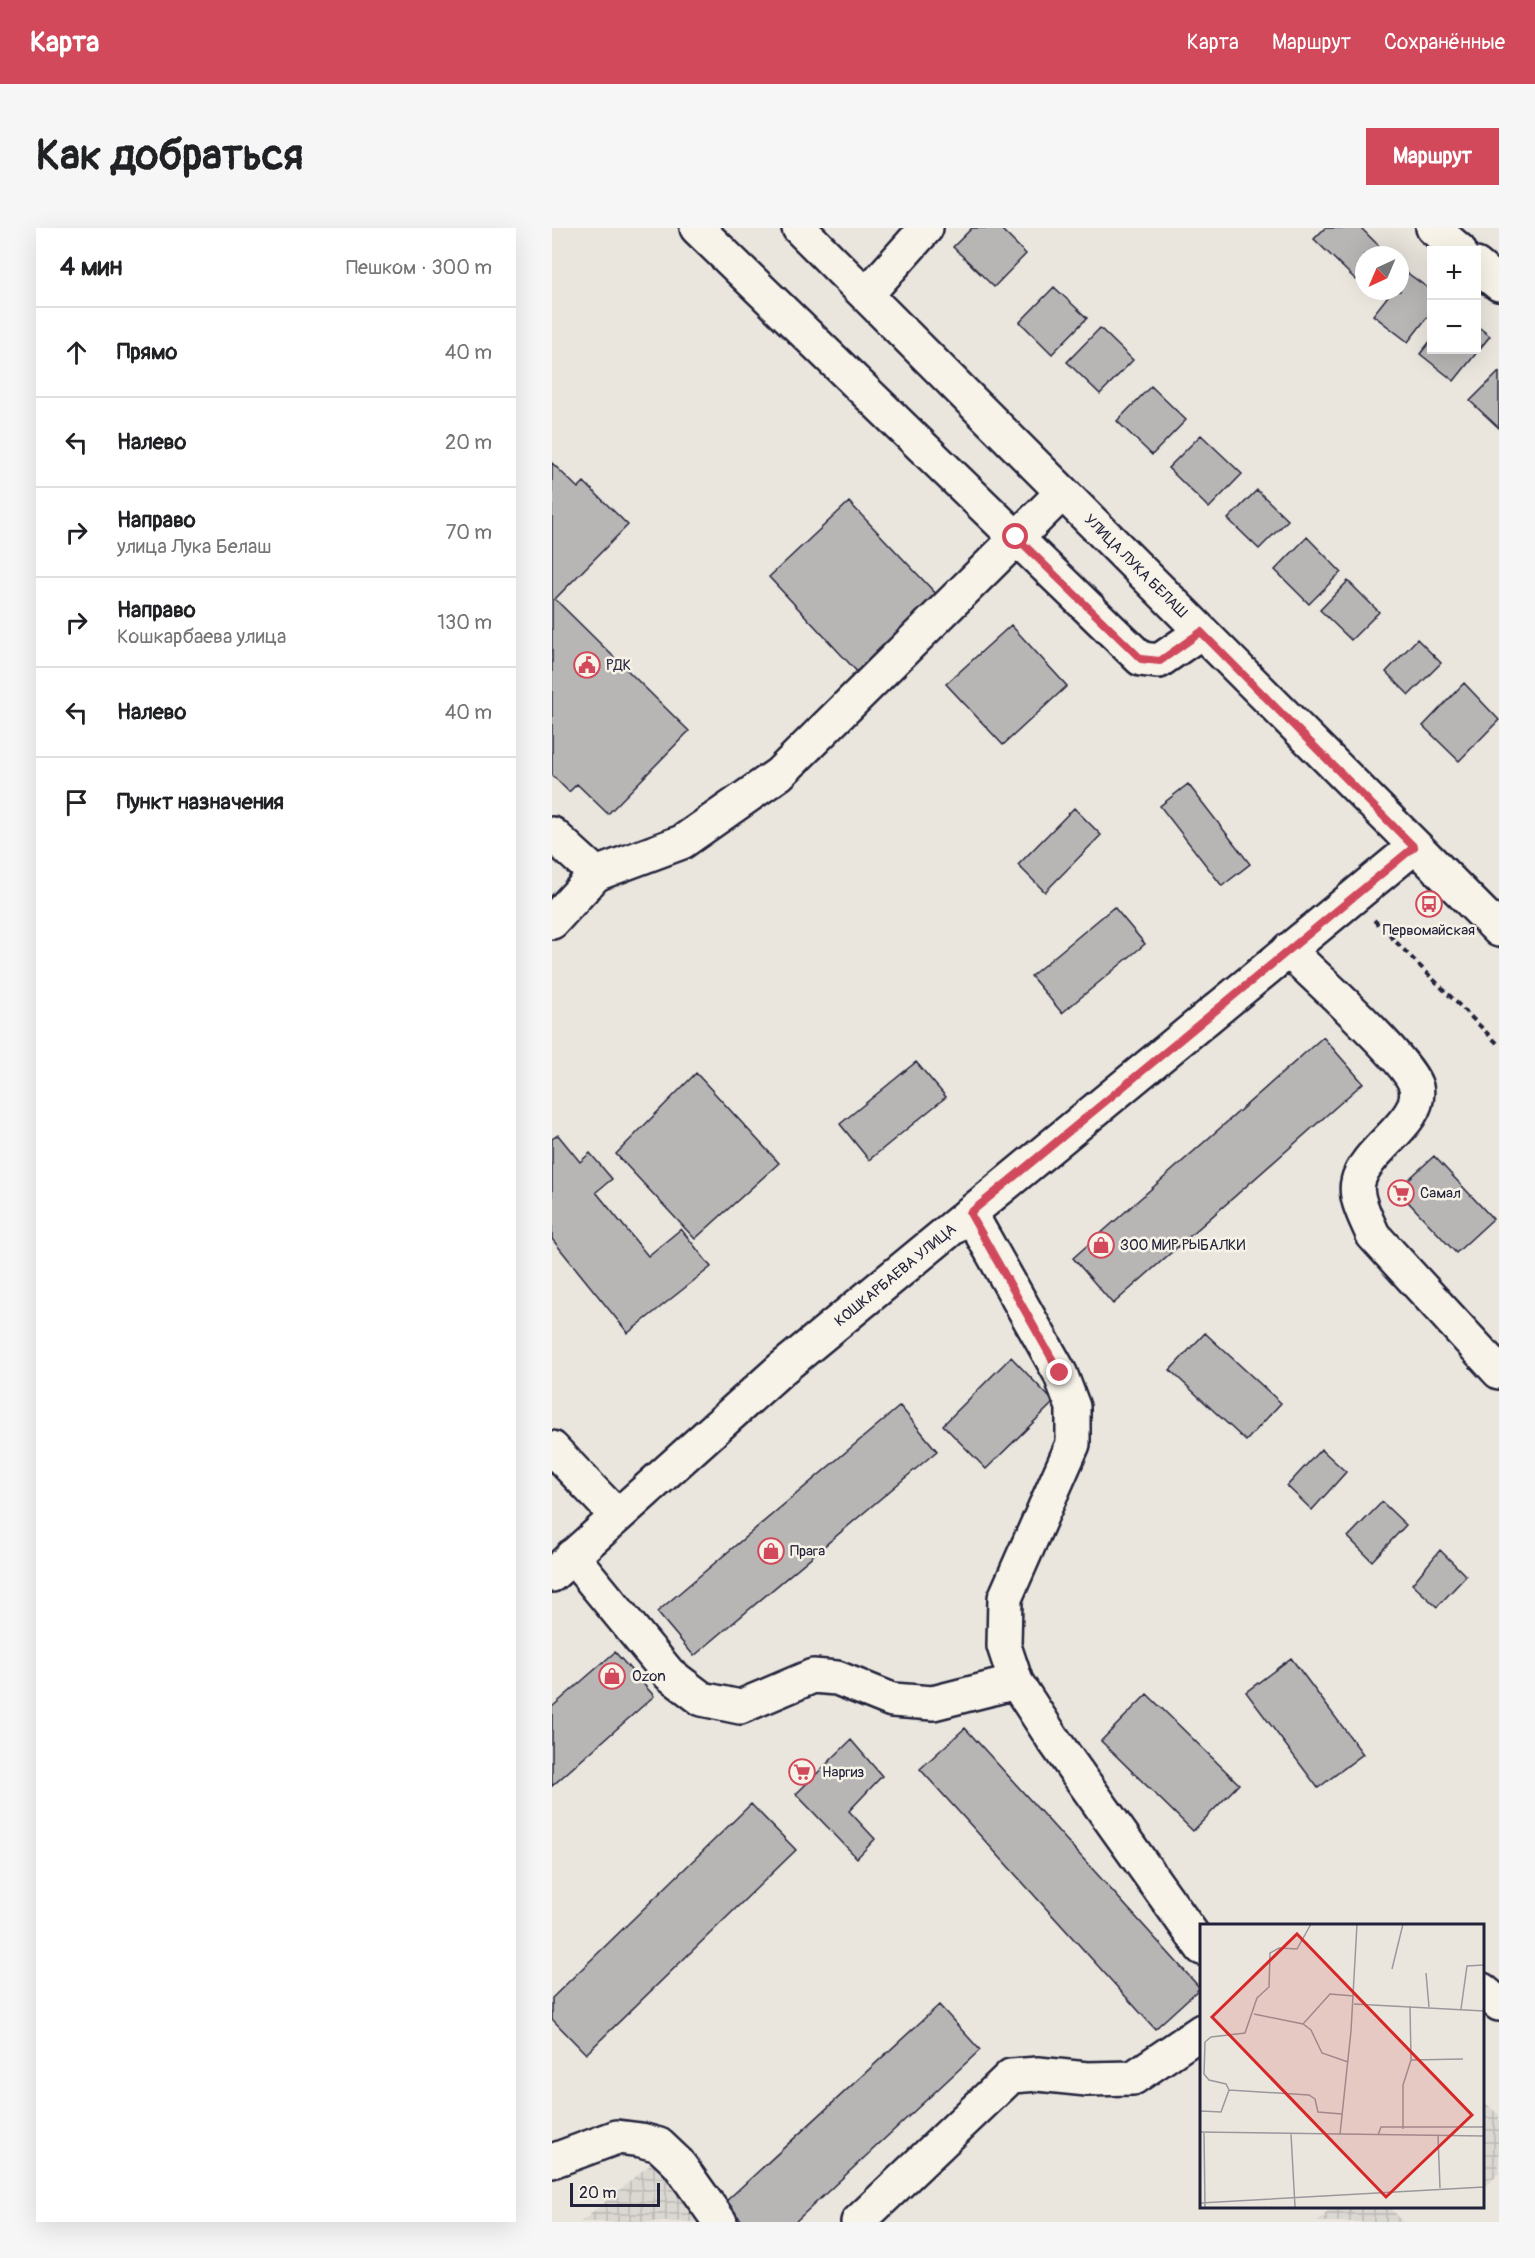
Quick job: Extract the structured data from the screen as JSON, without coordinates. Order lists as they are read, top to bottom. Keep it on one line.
{"streets":{"street":["УЛИЦА ЛУКА БЕЛАШ","КОШКАРБАЕВА УЛИЦА"]},"crossings":[["УЛИЦА ЛУКА БЕЛАШ","КОШКАРБАЕВА УЛИЦА"]],"places":{"public building":["РДК"],"bus stop":["Первомайская"],"supermarket":["Самал","Наргиз"],"shop":["ЗОО МИР РЫБАЛКИ","Прага","Ozon"]},"scale_bar":"20 m","north":"bottom left","page":{"header":"Карта","nav":["Карта","Маршрут","Сохранённые"],"buttons":"Маршрут","title":"Как добраться","heading":["4 мин","Пешком · 300 m"],"map_buttons":["+","−"],"list":[["Прямо","40 m"],["Налево","20 m"],["Направо","улица Лука Белаш","70 m"],["Направо","Кошкарбаева улица","130 m"],["Налево","40 m"],"Пункт назначения"],"scale":"20 m"}}
